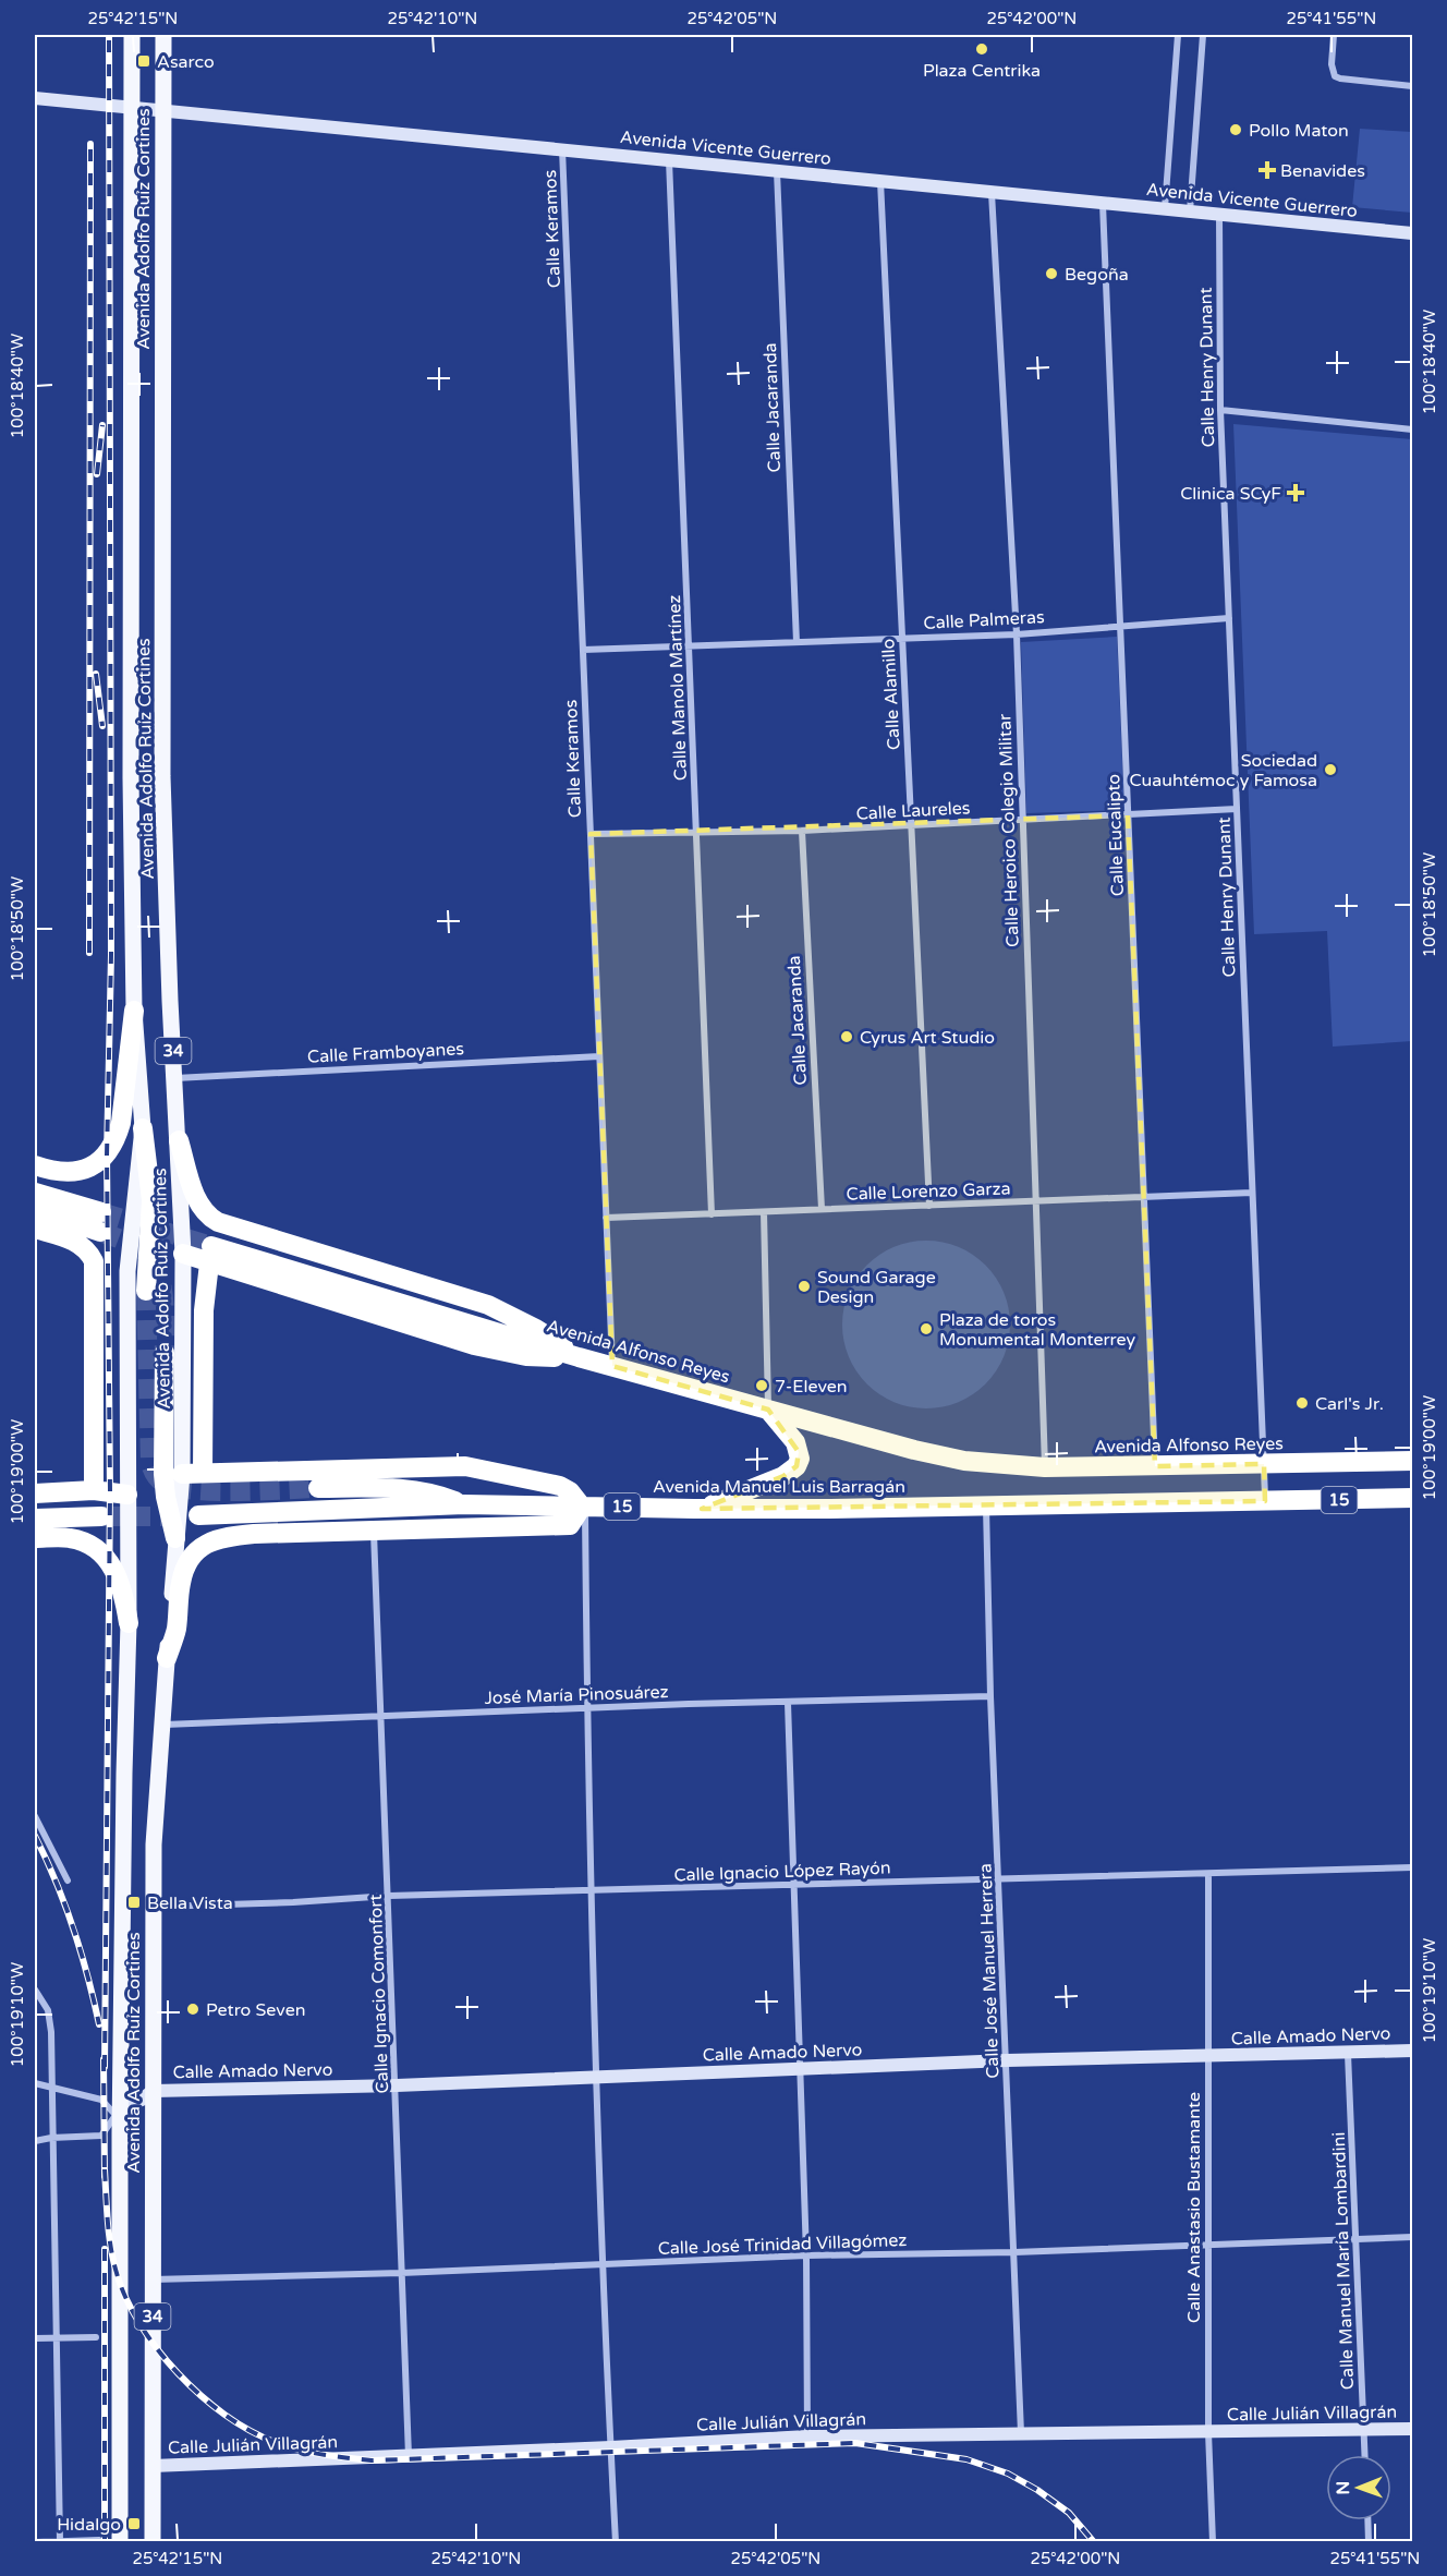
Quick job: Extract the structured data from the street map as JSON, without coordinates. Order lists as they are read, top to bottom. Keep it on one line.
{"streets":{"highway":["Avenida Alfonso Reyes","Avenida Manuel Luis Barragán","15"],"main road":["Avenida Adolfo Ruíz Cortines","34"],"street":["Avenida Vicente Guerrero","Calle Keramos","Calle Henry Dunant","Calle Jacaranda","Calle Palmeras","Calle Manolo Martínez","Calle Alamillo","Calle Laureles","Calle Heroico Colegio Militar","Calle Eucalipto","Calle Framboyanes","Calle Lorenzo Garza","José María Pinosuárez","Calle Ignacio López Rayón","Calle José Manuel Herrera","Calle Ignacio Comonfort","Calle Amado Nervo","Calle Anastasio Bustamante","Calle José Trinidad Villagómez","Calle Manuel María Lombardini","Calle Julián Villagrán"]},"crossings":[["Avenida Vicente Guerrero","Avenida Adolfo Ruíz Cortines"],["Avenida Vicente Guerrero","Calle Keramos"],["Avenida Vicente Guerrero","Calle Henry Dunant"],["Avenida Vicente Guerrero","Calle Jacaranda"],["Avenida Vicente Guerrero","Calle Manolo Martínez"],["Avenida Vicente Guerrero","Calle Alamillo"],["Avenida Vicente Guerrero","Calle Heroico Colegio Militar"],["Avenida Vicente Guerrero","Calle Eucalipto"],["Avenida Adolfo Ruíz Cortines","Calle Framboyanes"],["Avenida Adolfo Ruíz Cortines","José María Pinosuárez"],["Avenida Adolfo Ruíz Cortines","Calle Ignacio López Rayón"],["Avenida Adolfo Ruíz Cortines","Calle Amado Nervo"],["Avenida Adolfo Ruíz Cortines","Calle José Trinidad Villagómez"],["Avenida Adolfo Ruíz Cortines","Calle Julián Villagrán"],["Calle Keramos","Calle Palmeras"],["Calle Keramos","Calle Laureles"],["Calle Keramos","Calle Framboyanes"],["Calle Keramos","Calle Lorenzo Garza"],["Calle Keramos","Avenida Alfonso Reyes"],["Calle Henry Dunant","Calle Palmeras"],["Calle Henry Dunant","Calle Laureles"],["Calle Henry Dunant","Calle Lorenzo Garza"],["Calle Henry Dunant","Avenida Alfonso Reyes"],["Calle Henry Dunant","Avenida Manuel Luis Barragán"],["Calle Henry Dunant","15"],["Calle Jacaranda","Calle Palmeras"],["Calle Jacaranda","Calle Laureles"],["Calle Jacaranda","Calle Lorenzo Garza"],["Calle Palmeras","Calle Manolo Martínez"],["Calle Palmeras","Calle Alamillo"],["Calle Palmeras","Calle Heroico Colegio Militar"],["Calle Palmeras","Calle Eucalipto"],["Calle Manolo Martínez","Calle Laureles"],["Calle Manolo Martínez","Calle Lorenzo Garza"],["Calle Alamillo","Calle Laureles"],["Calle Alamillo","Calle Lorenzo Garza"],["Calle Laureles","Calle Heroico Colegio Militar"],["Calle Laureles","Calle Eucalipto"],["Calle Heroico Colegio Militar","Calle Lorenzo Garza"],["Calle Heroico Colegio Militar","Avenida Alfonso Reyes"],["Calle Eucalipto","Calle Lorenzo Garza"],["Calle Eucalipto","Avenida Alfonso Reyes"],["Avenida Manuel Luis Barragán","15"],["Avenida Manuel Luis Barragán","Calle José Manuel Herrera"],["José María Pinosuárez","Calle José Manuel Herrera"],["José María Pinosuárez","Calle Ignacio Comonfort"],["Calle Ignacio López Rayón","Calle José Manuel Herrera"],["Calle Ignacio López Rayón","Calle Ignacio Comonfort"],["Calle Ignacio López Rayón","Calle Anastasio Bustamante"],["Calle José Manuel Herrera","Calle Amado Nervo"],["Calle José Manuel Herrera","Calle José Trinidad Villagómez"],["Calle José Manuel Herrera","Calle Julián Villagrán"],["Calle Ignacio Comonfort","Calle Amado Nervo"],["Calle Ignacio Comonfort","Calle José Trinidad Villagómez"],["Calle Ignacio Comonfort","Calle Julián Villagrán"],["Calle Amado Nervo","Calle Anastasio Bustamante"],["Calle Amado Nervo","Calle Manuel María Lombardini"],["Calle Anastasio Bustamante","Calle José Trinidad Villagómez"],["Calle Anastasio Bustamante","Calle Julián Villagrán"],["Calle José Trinidad Villagómez","Calle Manuel María Lombardini"],["Calle Manuel María Lombardini","Calle Julián Villagrán"]],"places":{"other":["Plaza Centrika","Pollo Maton","Begoña","Sociedad Cuauhtémoc y Famosa","Cyrus Art Studio","Sound Garage Design","Plaza de toros Monumental Monterrey","7-Eleven","Carl's Jr.","Petro Seven"],"transit":["Asarco","Bella Vista","Hidalgo"],"health":["Benavides","Clinica SCyF"]},"north":"left","coordinates":["25°42'15\"N","25°42'10\"N","25°42'05\"N","25°42'00\"N","25°41'55\"N","100°18'40\"W","100°18'50\"W","100°19'00\"W","100°19'10\"W"]}
